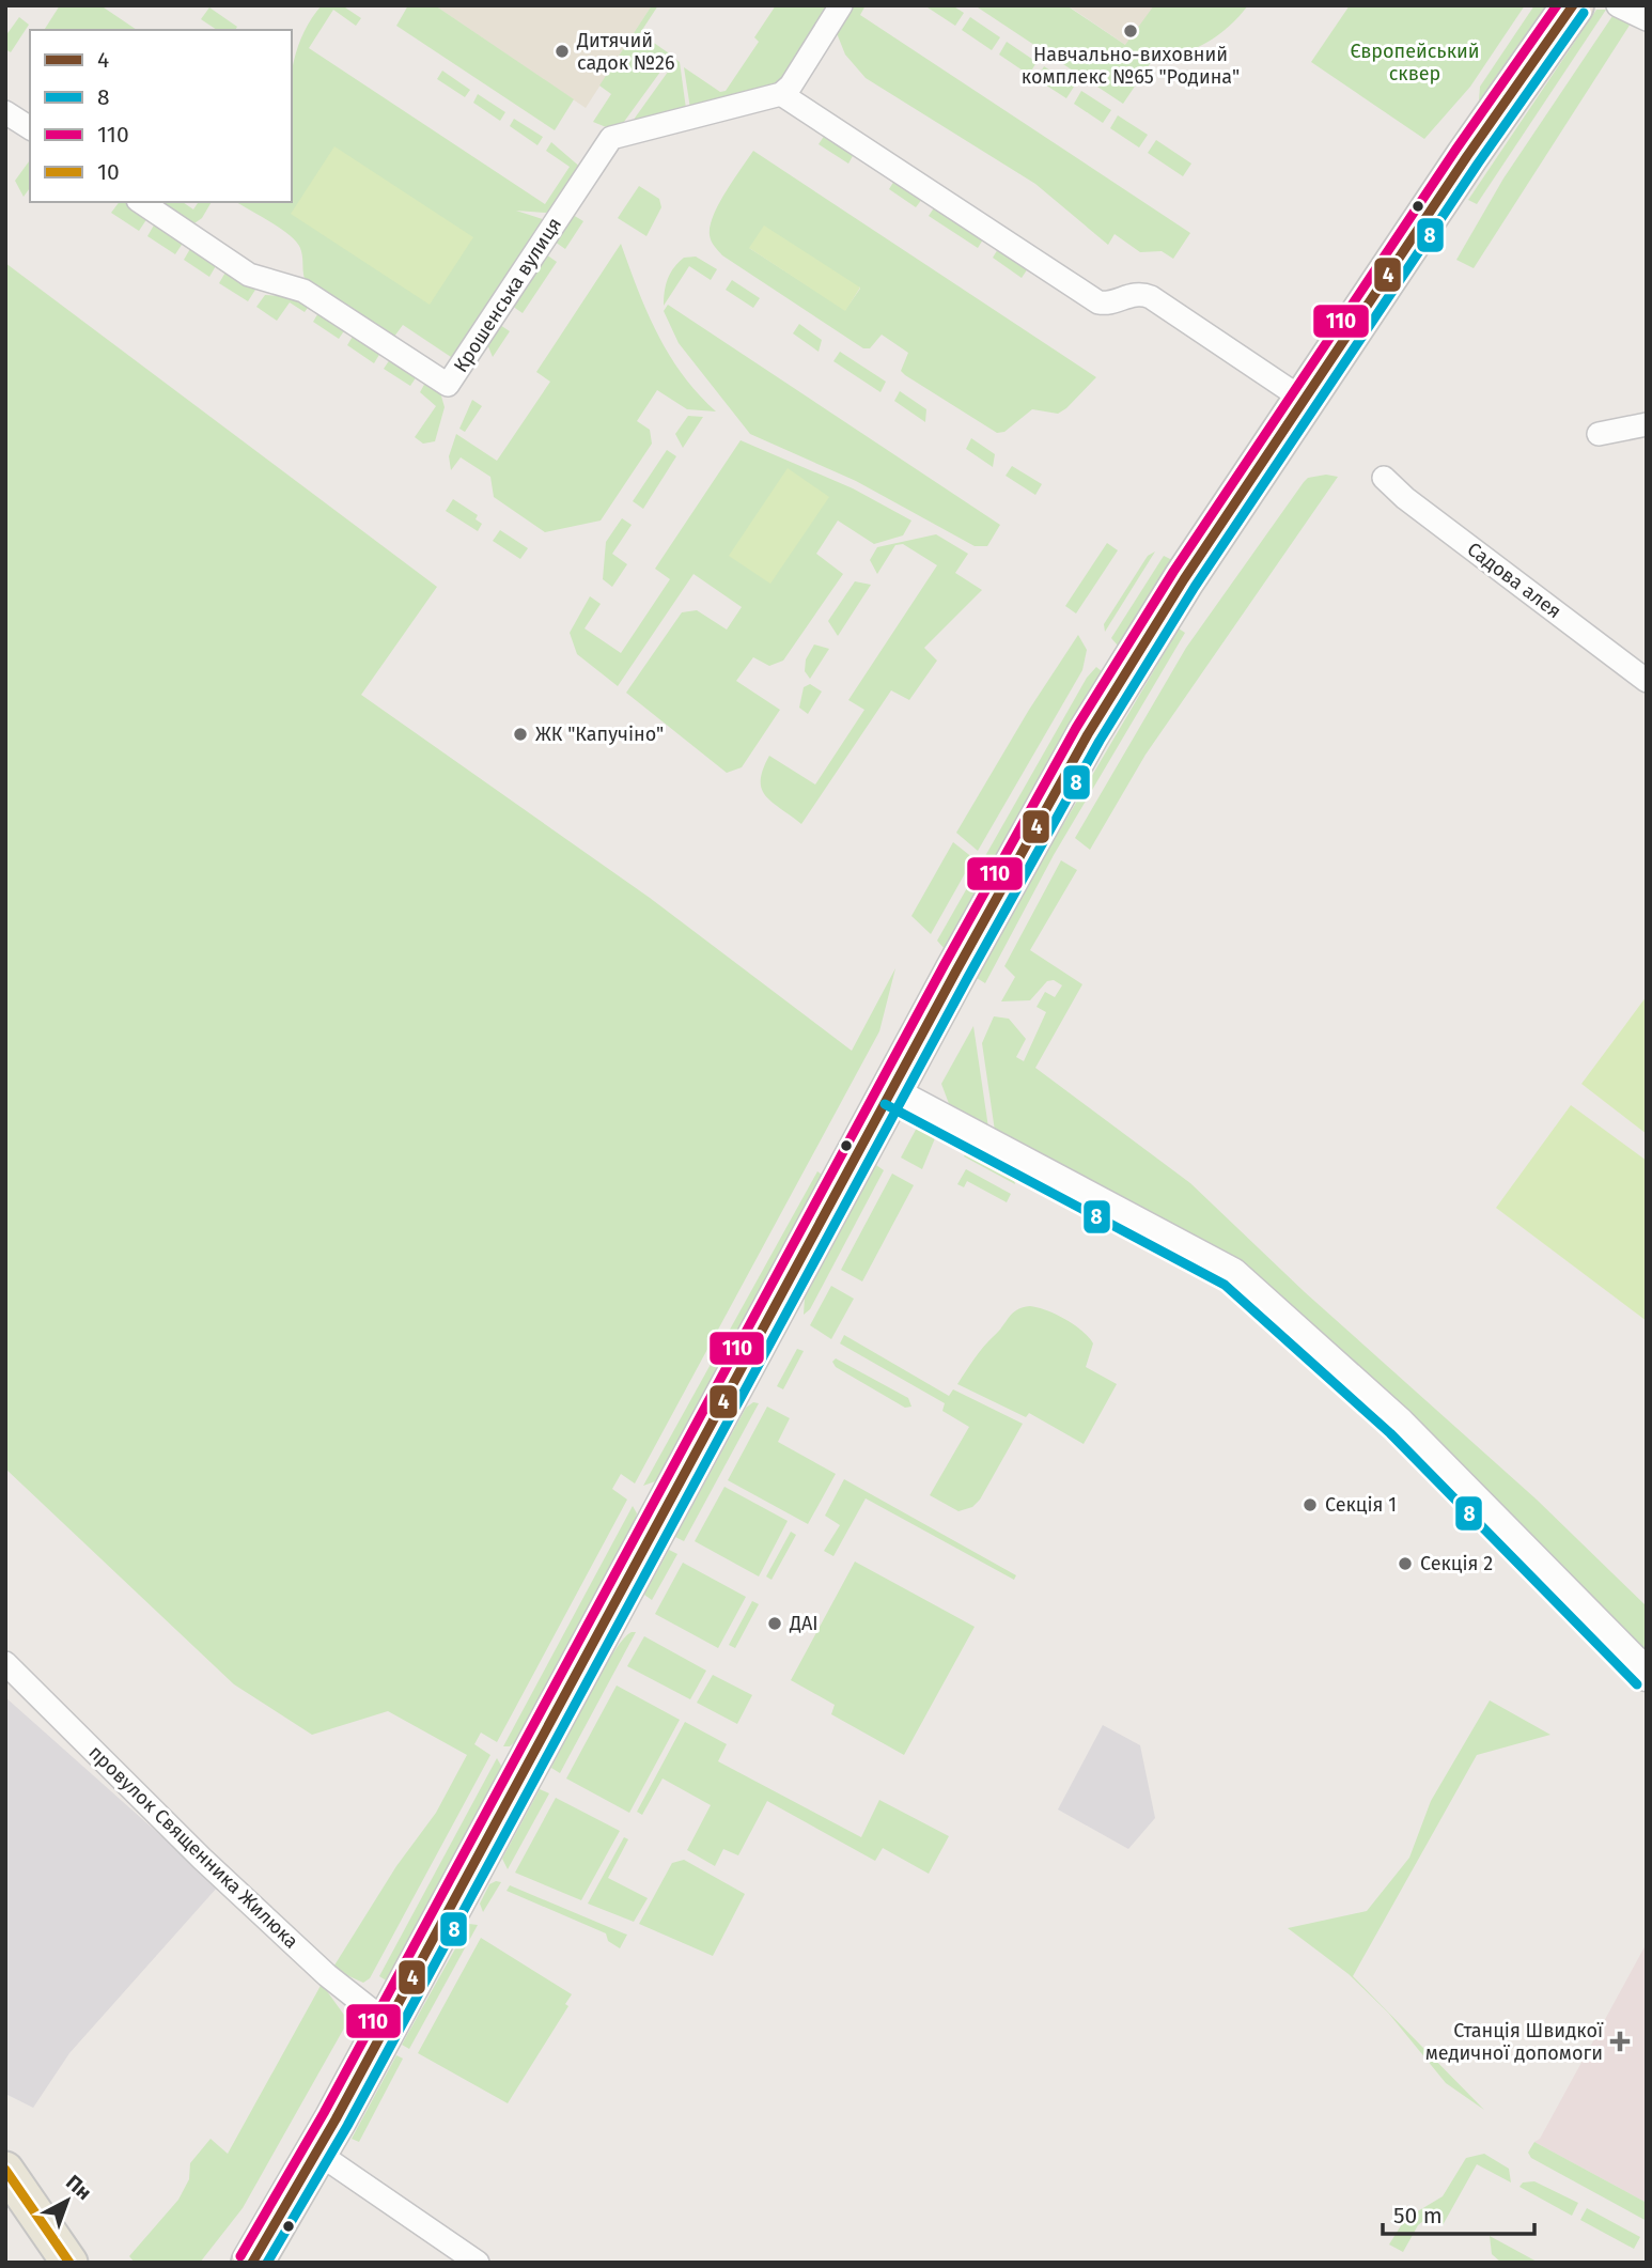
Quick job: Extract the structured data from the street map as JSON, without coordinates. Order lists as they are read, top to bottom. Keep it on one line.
{"streets":{"street":["Крошенська вулиця","Садова алея","провулок Священника Жилюка"]},"parks":["Європейський сквер"],"places":{"other":["Навчально-виховний комплекс №65 \"Родина\"","Дитячий садок №26","ЖК \"Капучіно\"","Секція 1","Секція 2","ДАІ"],"health":["Станція Швидкої медичної допомоги"]},"lines":["transit line 4","transit line 110","transit line 8","transit line 10"],"legend":["4","8","110","10"],"scale_bar":"50 m","north":"top right"}
